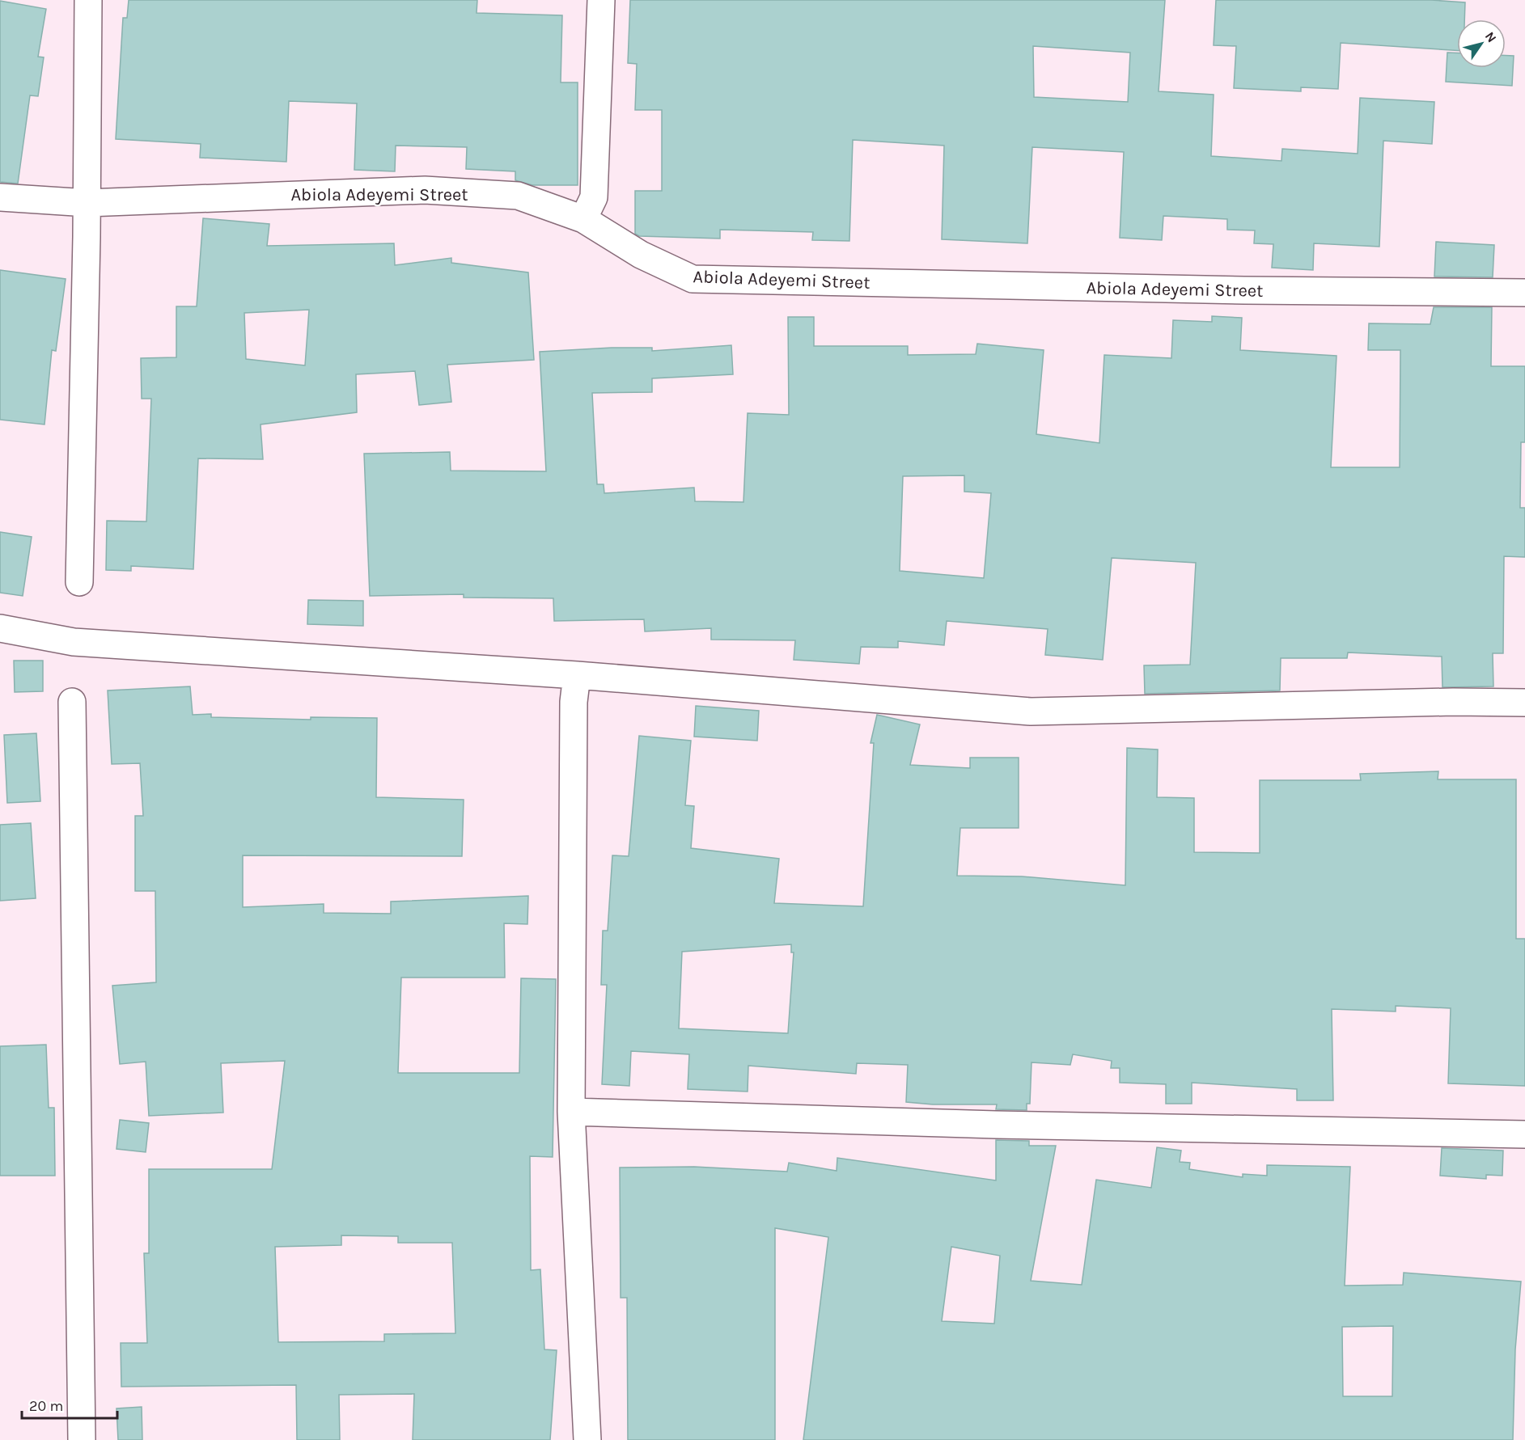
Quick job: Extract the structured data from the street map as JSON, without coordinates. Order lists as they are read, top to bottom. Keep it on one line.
{"streets":{"street":["Abiola Adeyemi Street"]},"scale_bar":"20 m","north":"top right"}
